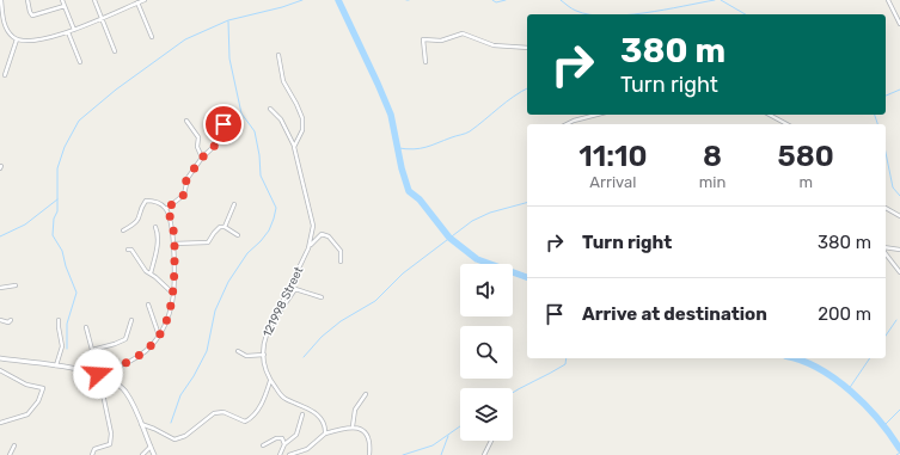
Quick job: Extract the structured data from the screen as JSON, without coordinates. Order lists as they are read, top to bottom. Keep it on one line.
{"streets":{"street":["121998 Street"]},"page":{"turn":["380 m","Turn right"],"eta":["11:10","Arrival","8","min","580","m"],"list":[{"name":"Turn right","value":"380 m"},{"name":"Arrive at destination","value":"200 m"}]}}
